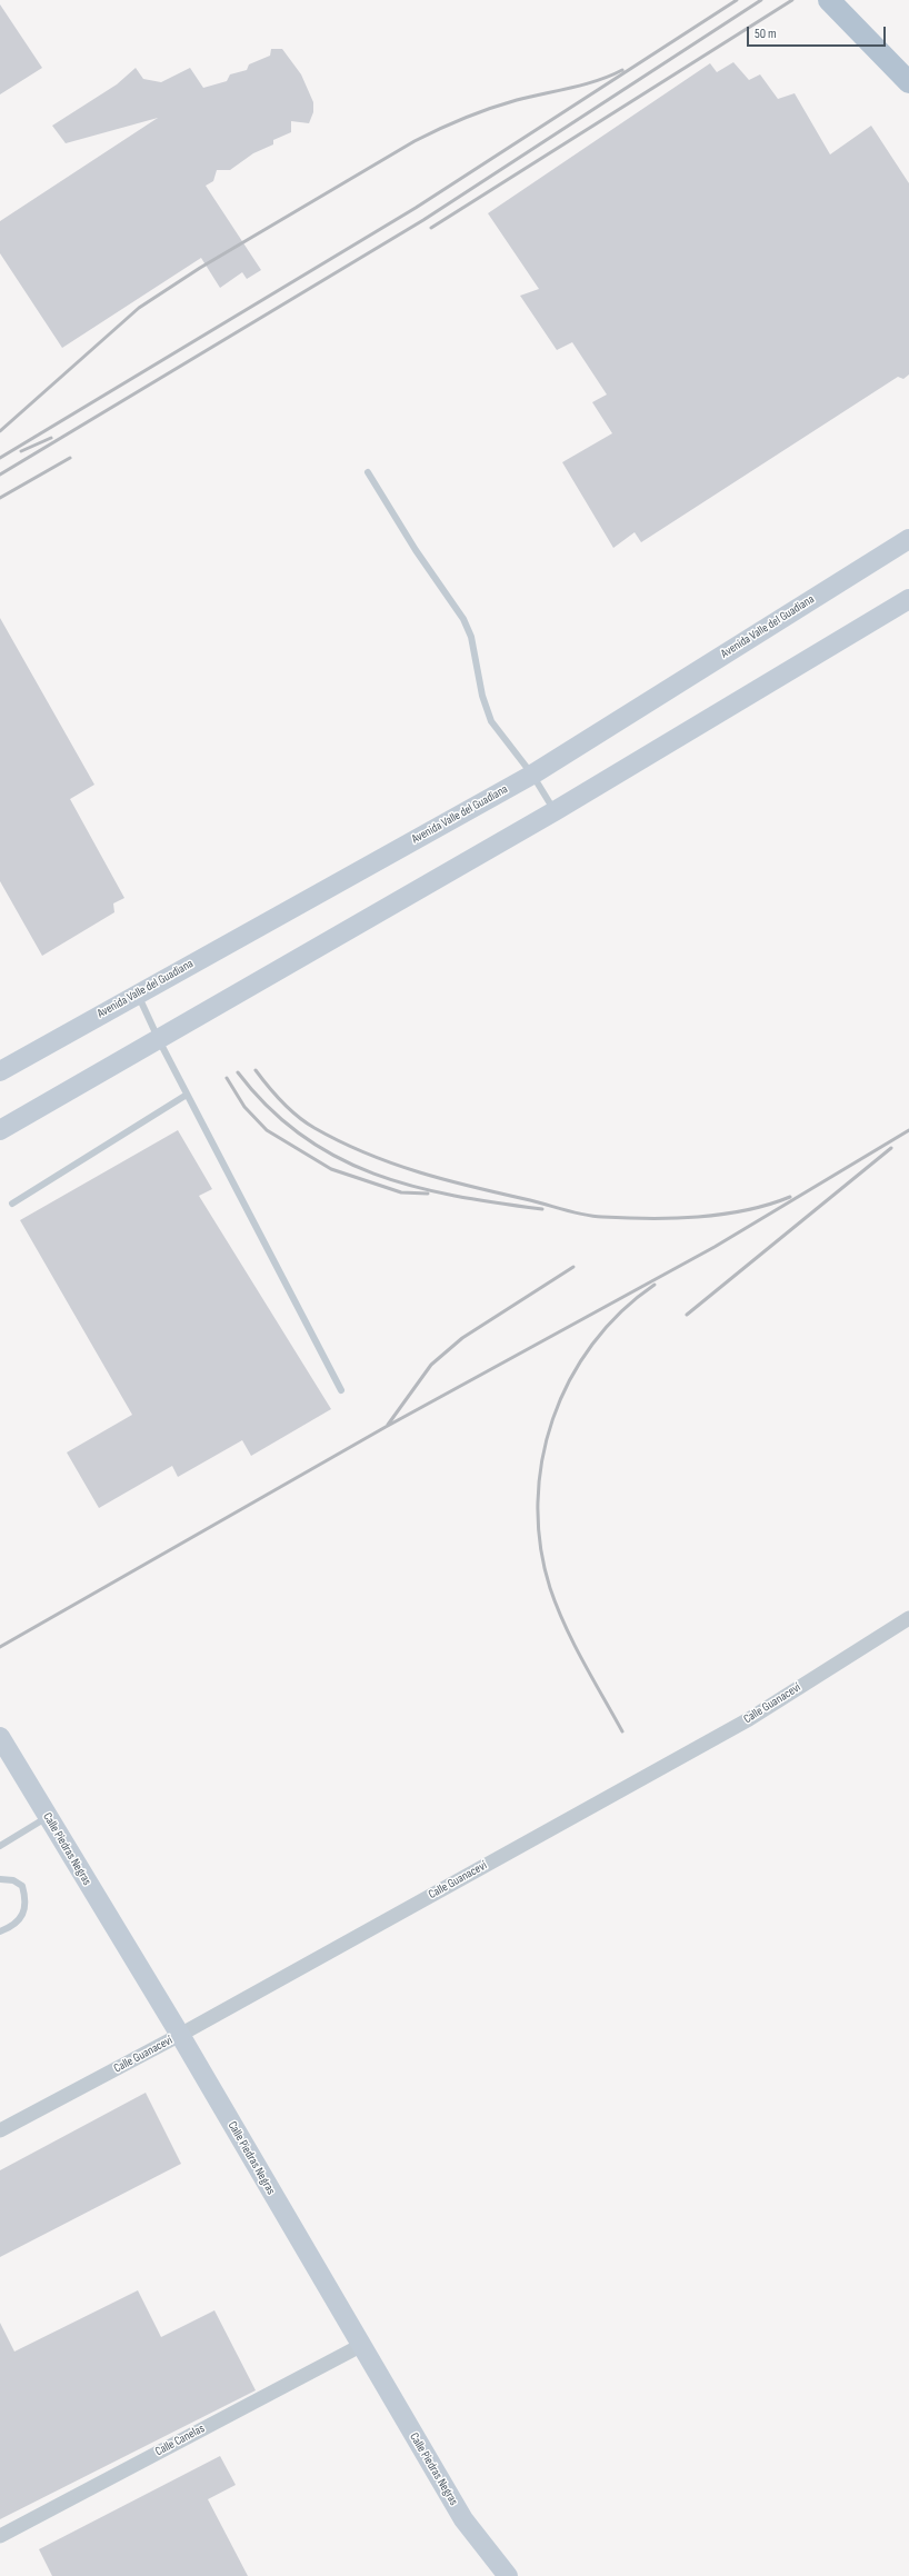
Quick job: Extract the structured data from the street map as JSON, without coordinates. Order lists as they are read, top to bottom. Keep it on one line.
{"streets":{"main road":["Avenida Valle del Guadiana","Calle Piedras Negras"],"street":["Calle Guanaceví","Calle Canelas"]},"crossings":[["Calle Guanaceví","Calle Piedras Negras"],["Calle Piedras Negras","Calle Canelas"]],"scale_bar":"50 m"}
